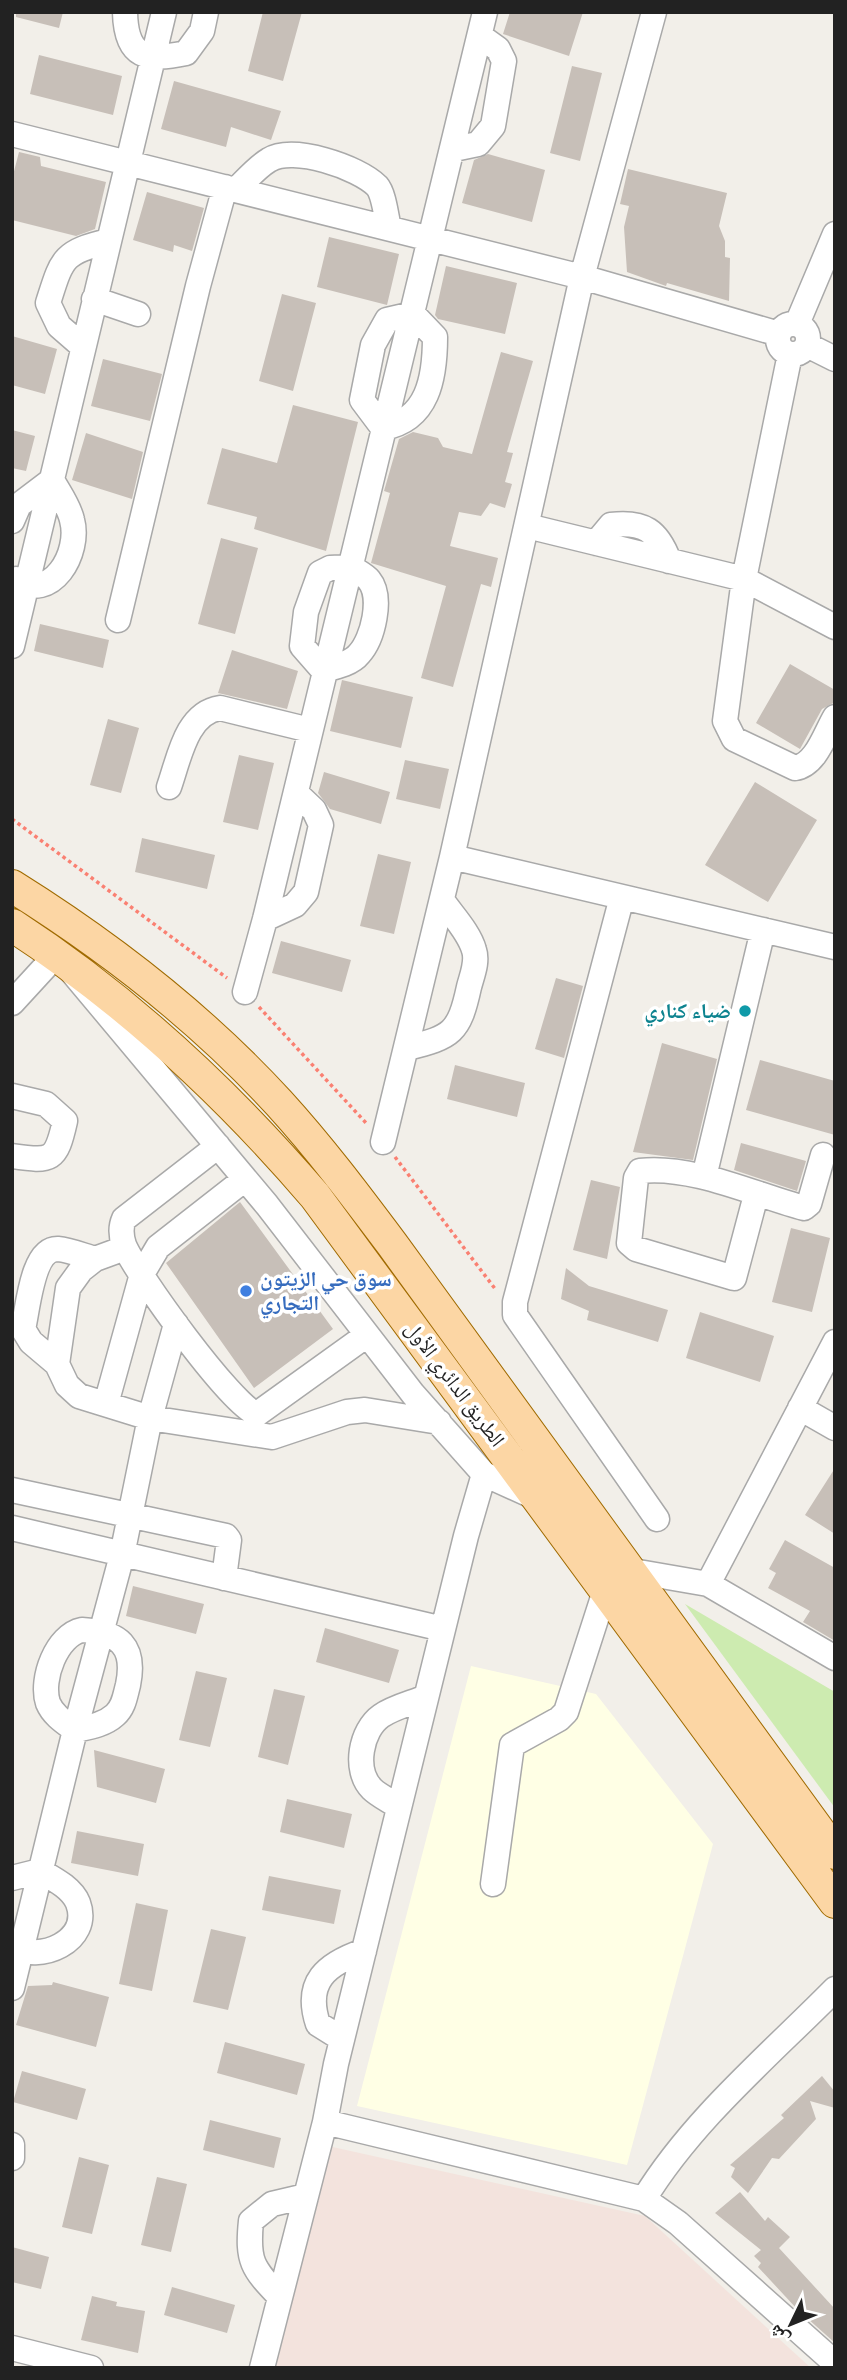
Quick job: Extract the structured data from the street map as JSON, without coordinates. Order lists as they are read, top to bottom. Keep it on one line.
{"streets":{"main road":["الطريق الدائري الأول"]},"places":["ضياء كناري","سوق حي الزيتون التجاري"],"north":"bottom left"}
